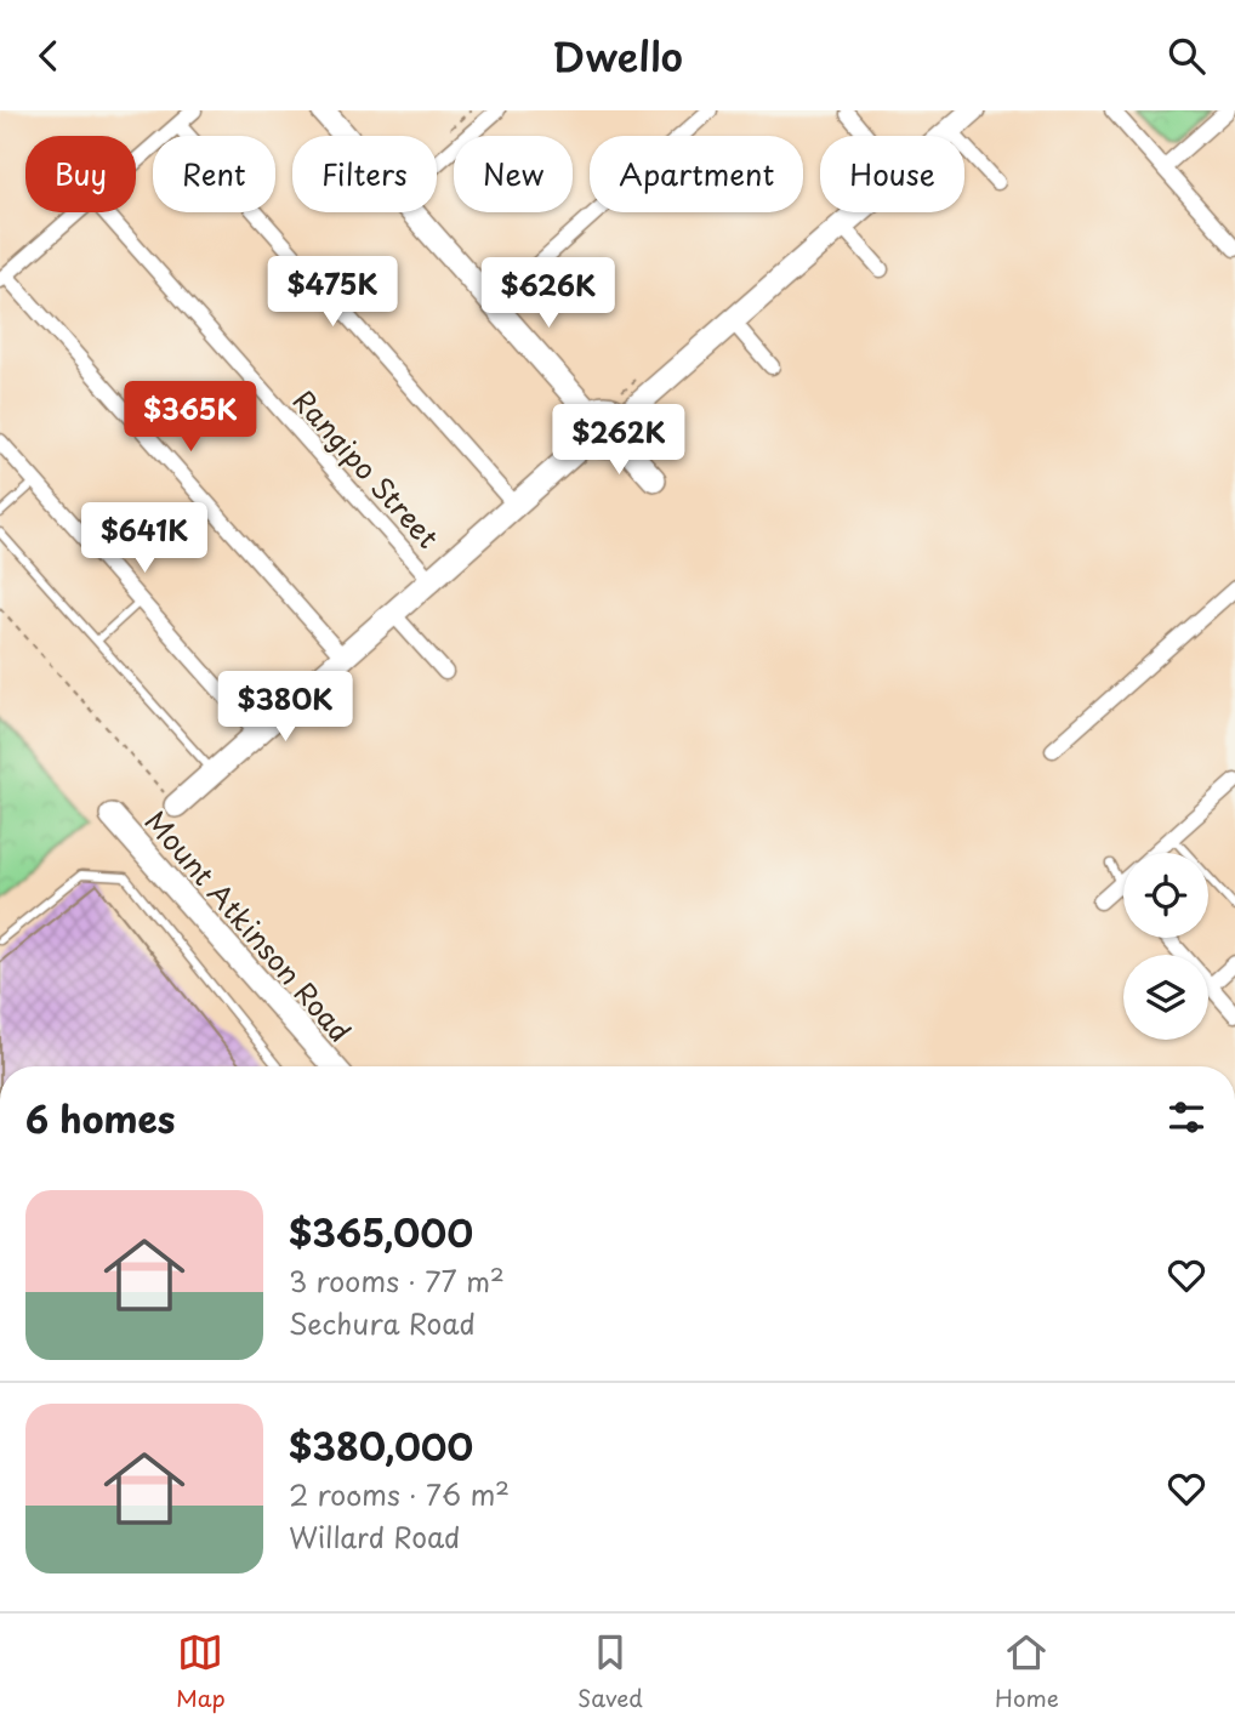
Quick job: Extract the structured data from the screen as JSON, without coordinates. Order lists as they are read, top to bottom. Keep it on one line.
{"streets":{"street":["Rangipo Street","Mount Atkinson Road"]},"page":{"header":"Dwello","chip":["Buy","Rent","Filters","New","Apartment","House"],"price":["$475K","$626K","$365K","$262K","$641K","$380K"],"heading":"6 homes","list":[{"name":"$365,000","note":"3 rooms · 77 m² · Sechura Road"},{"name":"$380,000","note":"2 rooms · 76 m² · Willard Road"}],"tabs":["Map","Saved","Home"]}}
